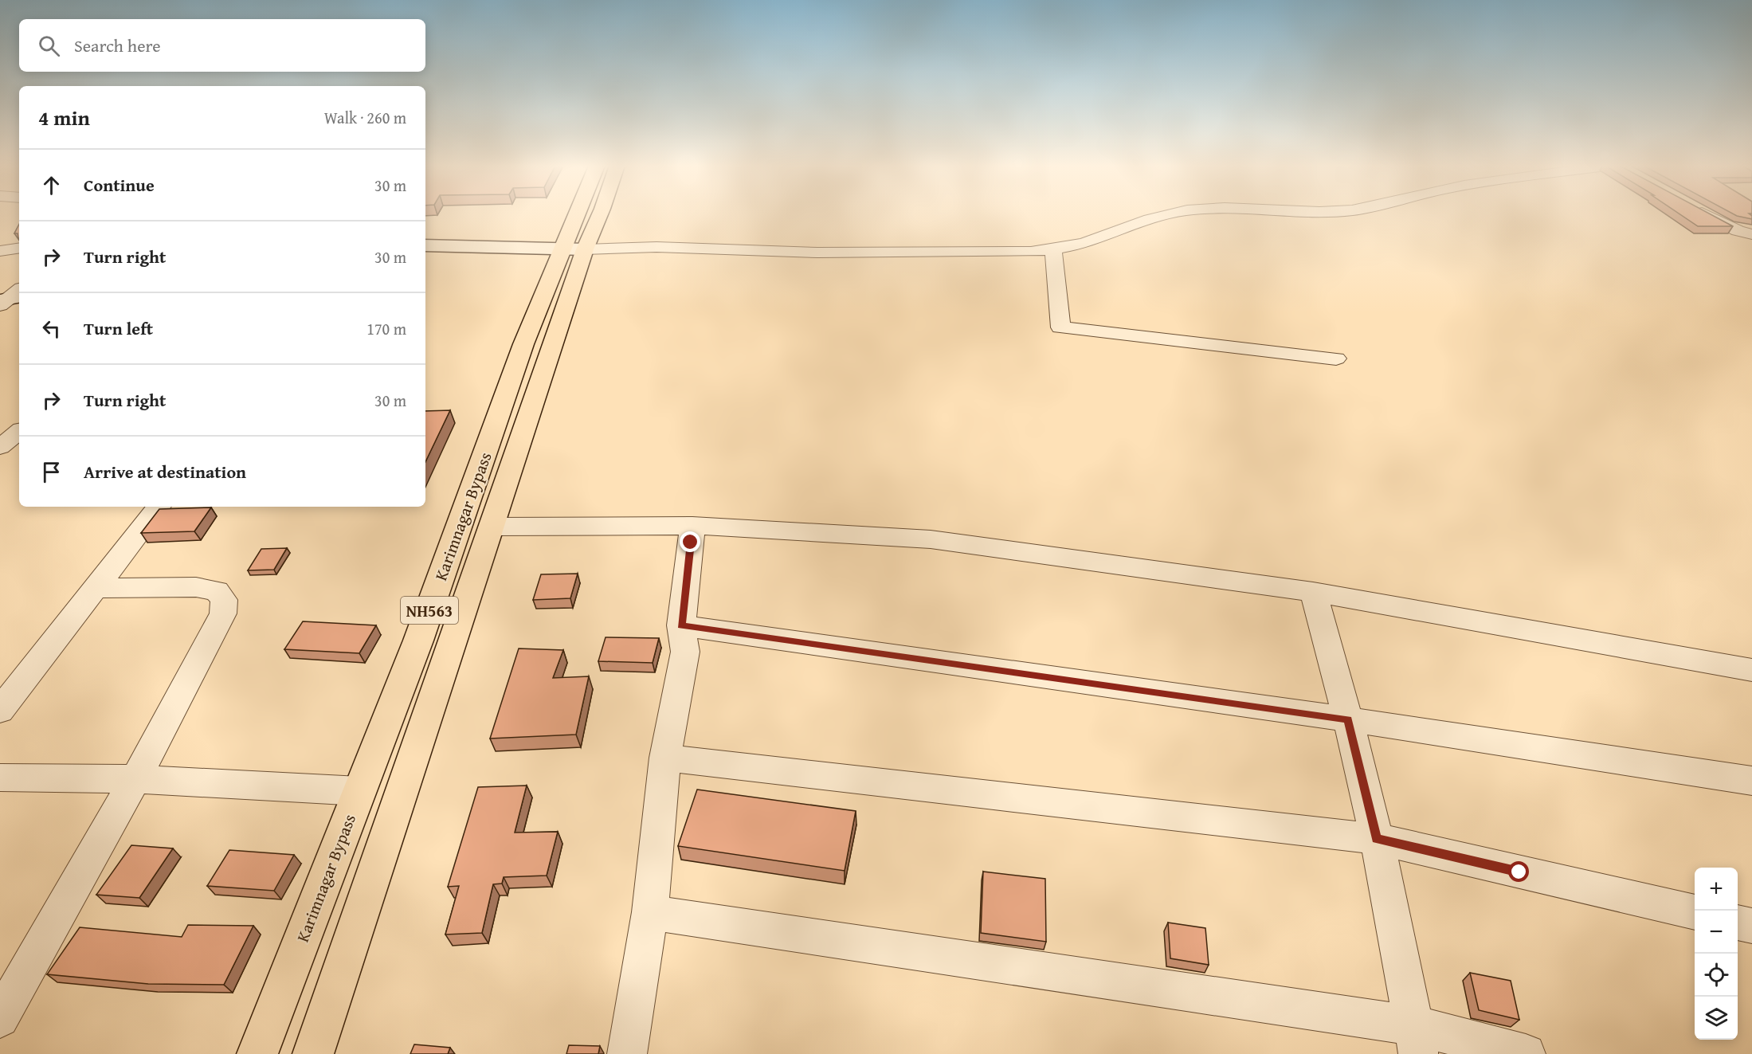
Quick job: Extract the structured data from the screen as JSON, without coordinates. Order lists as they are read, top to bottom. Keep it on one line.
{"streets":{"highway":["Karimnagar Bypass","NH563"]},"crossings":[["Karimnagar Bypass","NH563"]],"page":{"search":"Search here","heading":["4 min","Walk · 260 m"],"list":[["Continue","30 m"],["Turn right","30 m"],["Turn left","170 m"],["Turn right","30 m"],"Arrive at destination"],"map_buttons":["+","−"]}}
